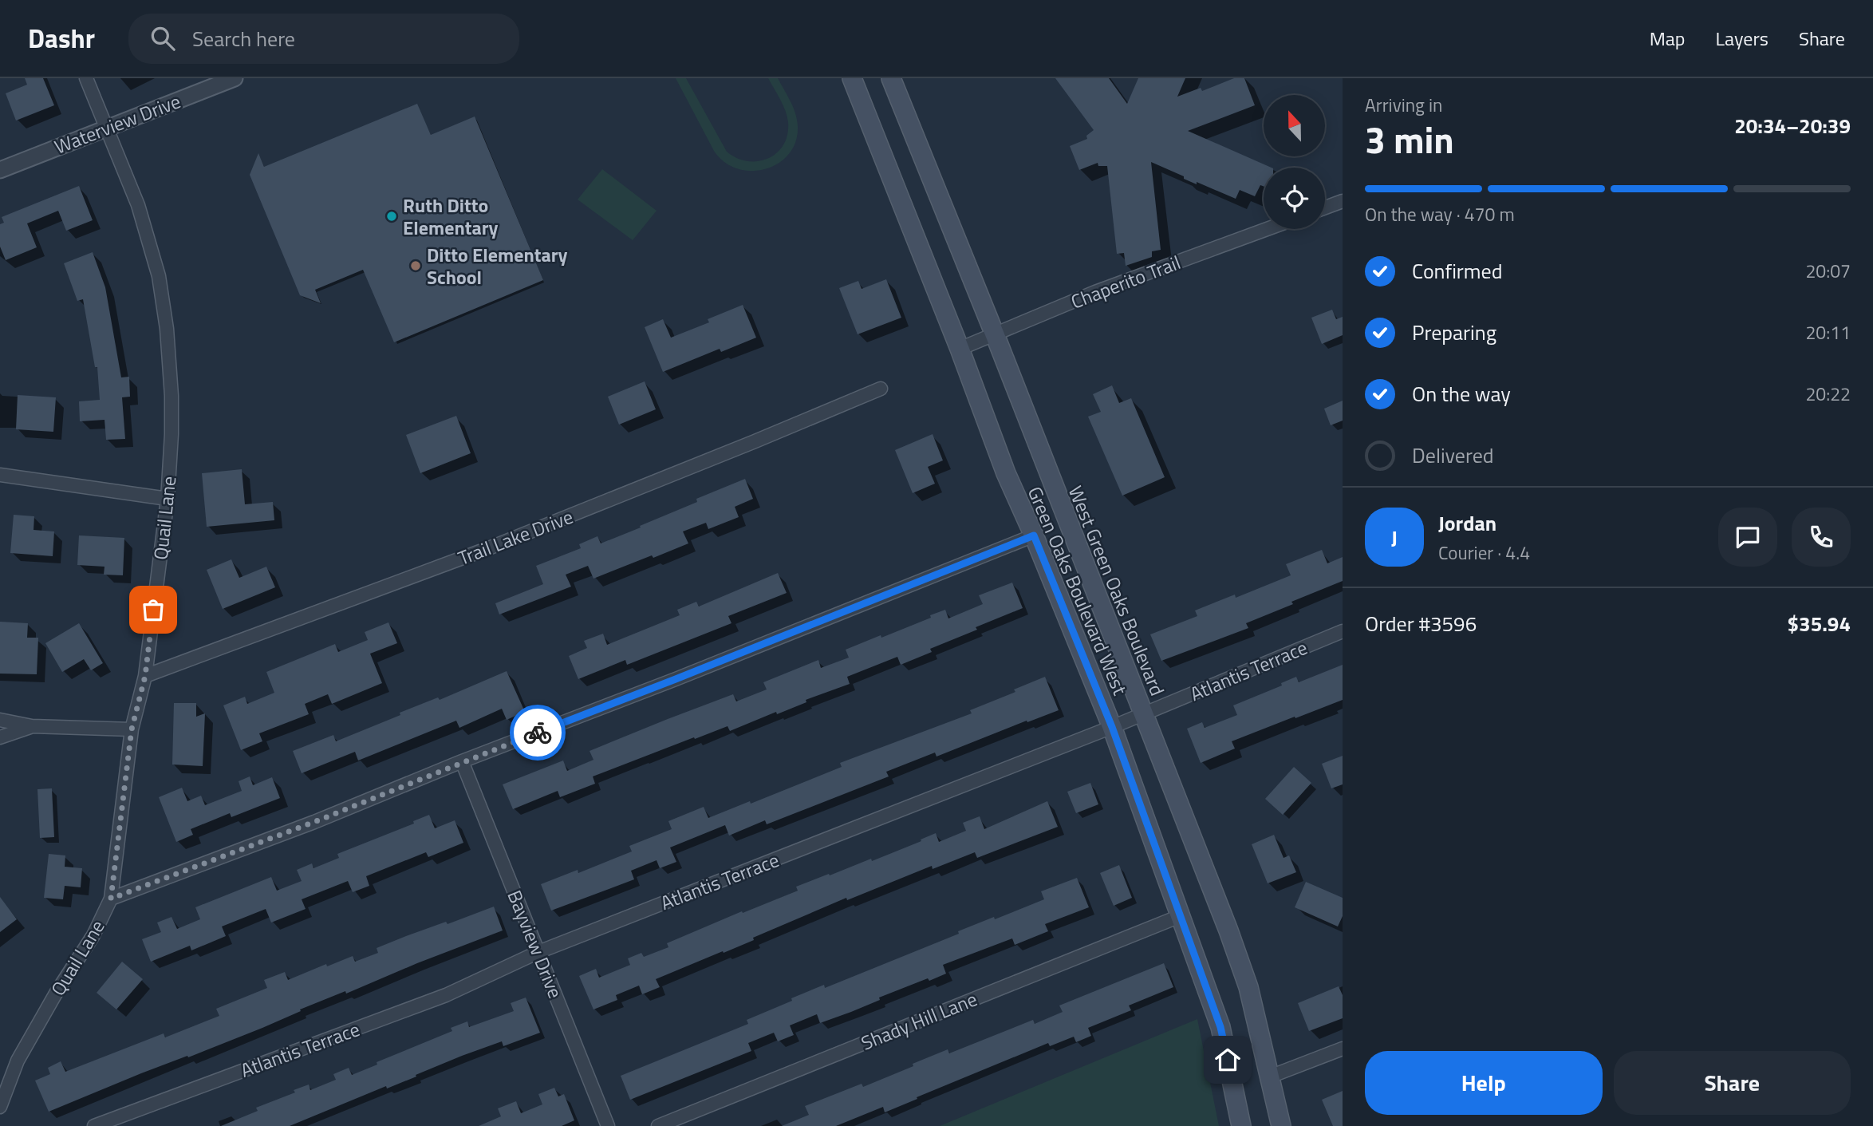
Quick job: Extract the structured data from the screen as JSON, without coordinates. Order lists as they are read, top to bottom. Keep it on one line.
{"streets":{"main road":["Green Oaks Boulevard West","West Green Oaks Boulevard"],"street":["Waterview Drive","Chaperito Trail","Quail Lane","Trail Lake Drive","Atlantis Terrace","Bayview Drive","Shady Hill Lane"]},"crossings":[["Waterview Drive","Quail Lane"],["Chaperito Trail","Green Oaks Boulevard West"],["Chaperito Trail","West Green Oaks Boulevard"],["Quail Lane","Trail Lake Drive"],["Green Oaks Boulevard West","Atlantis Terrace"],["Green Oaks Boulevard West","Shady Hill Lane"],["West Green Oaks Boulevard","Atlantis Terrace"],["Atlantis Terrace","Bayview Drive"]],"places":["Ruth Ditto Elementary","Ditto Elementary School"],"north":"top","page":{"header":"Dashr","search":"Search here","nav":["Map","Layers","Share"],"heading":["3 min","Arriving in","20:34–20:39"],"panel":["Jordan","Courier · 4.4","Order #3596","$35.94"],"bar":"On the way · 470 m","list":[["Confirmed","20:07"],["Preparing","20:11"],["On the way","20:22"],"Delivered"],"round":"J","buttons":["Help","Share"]}}
